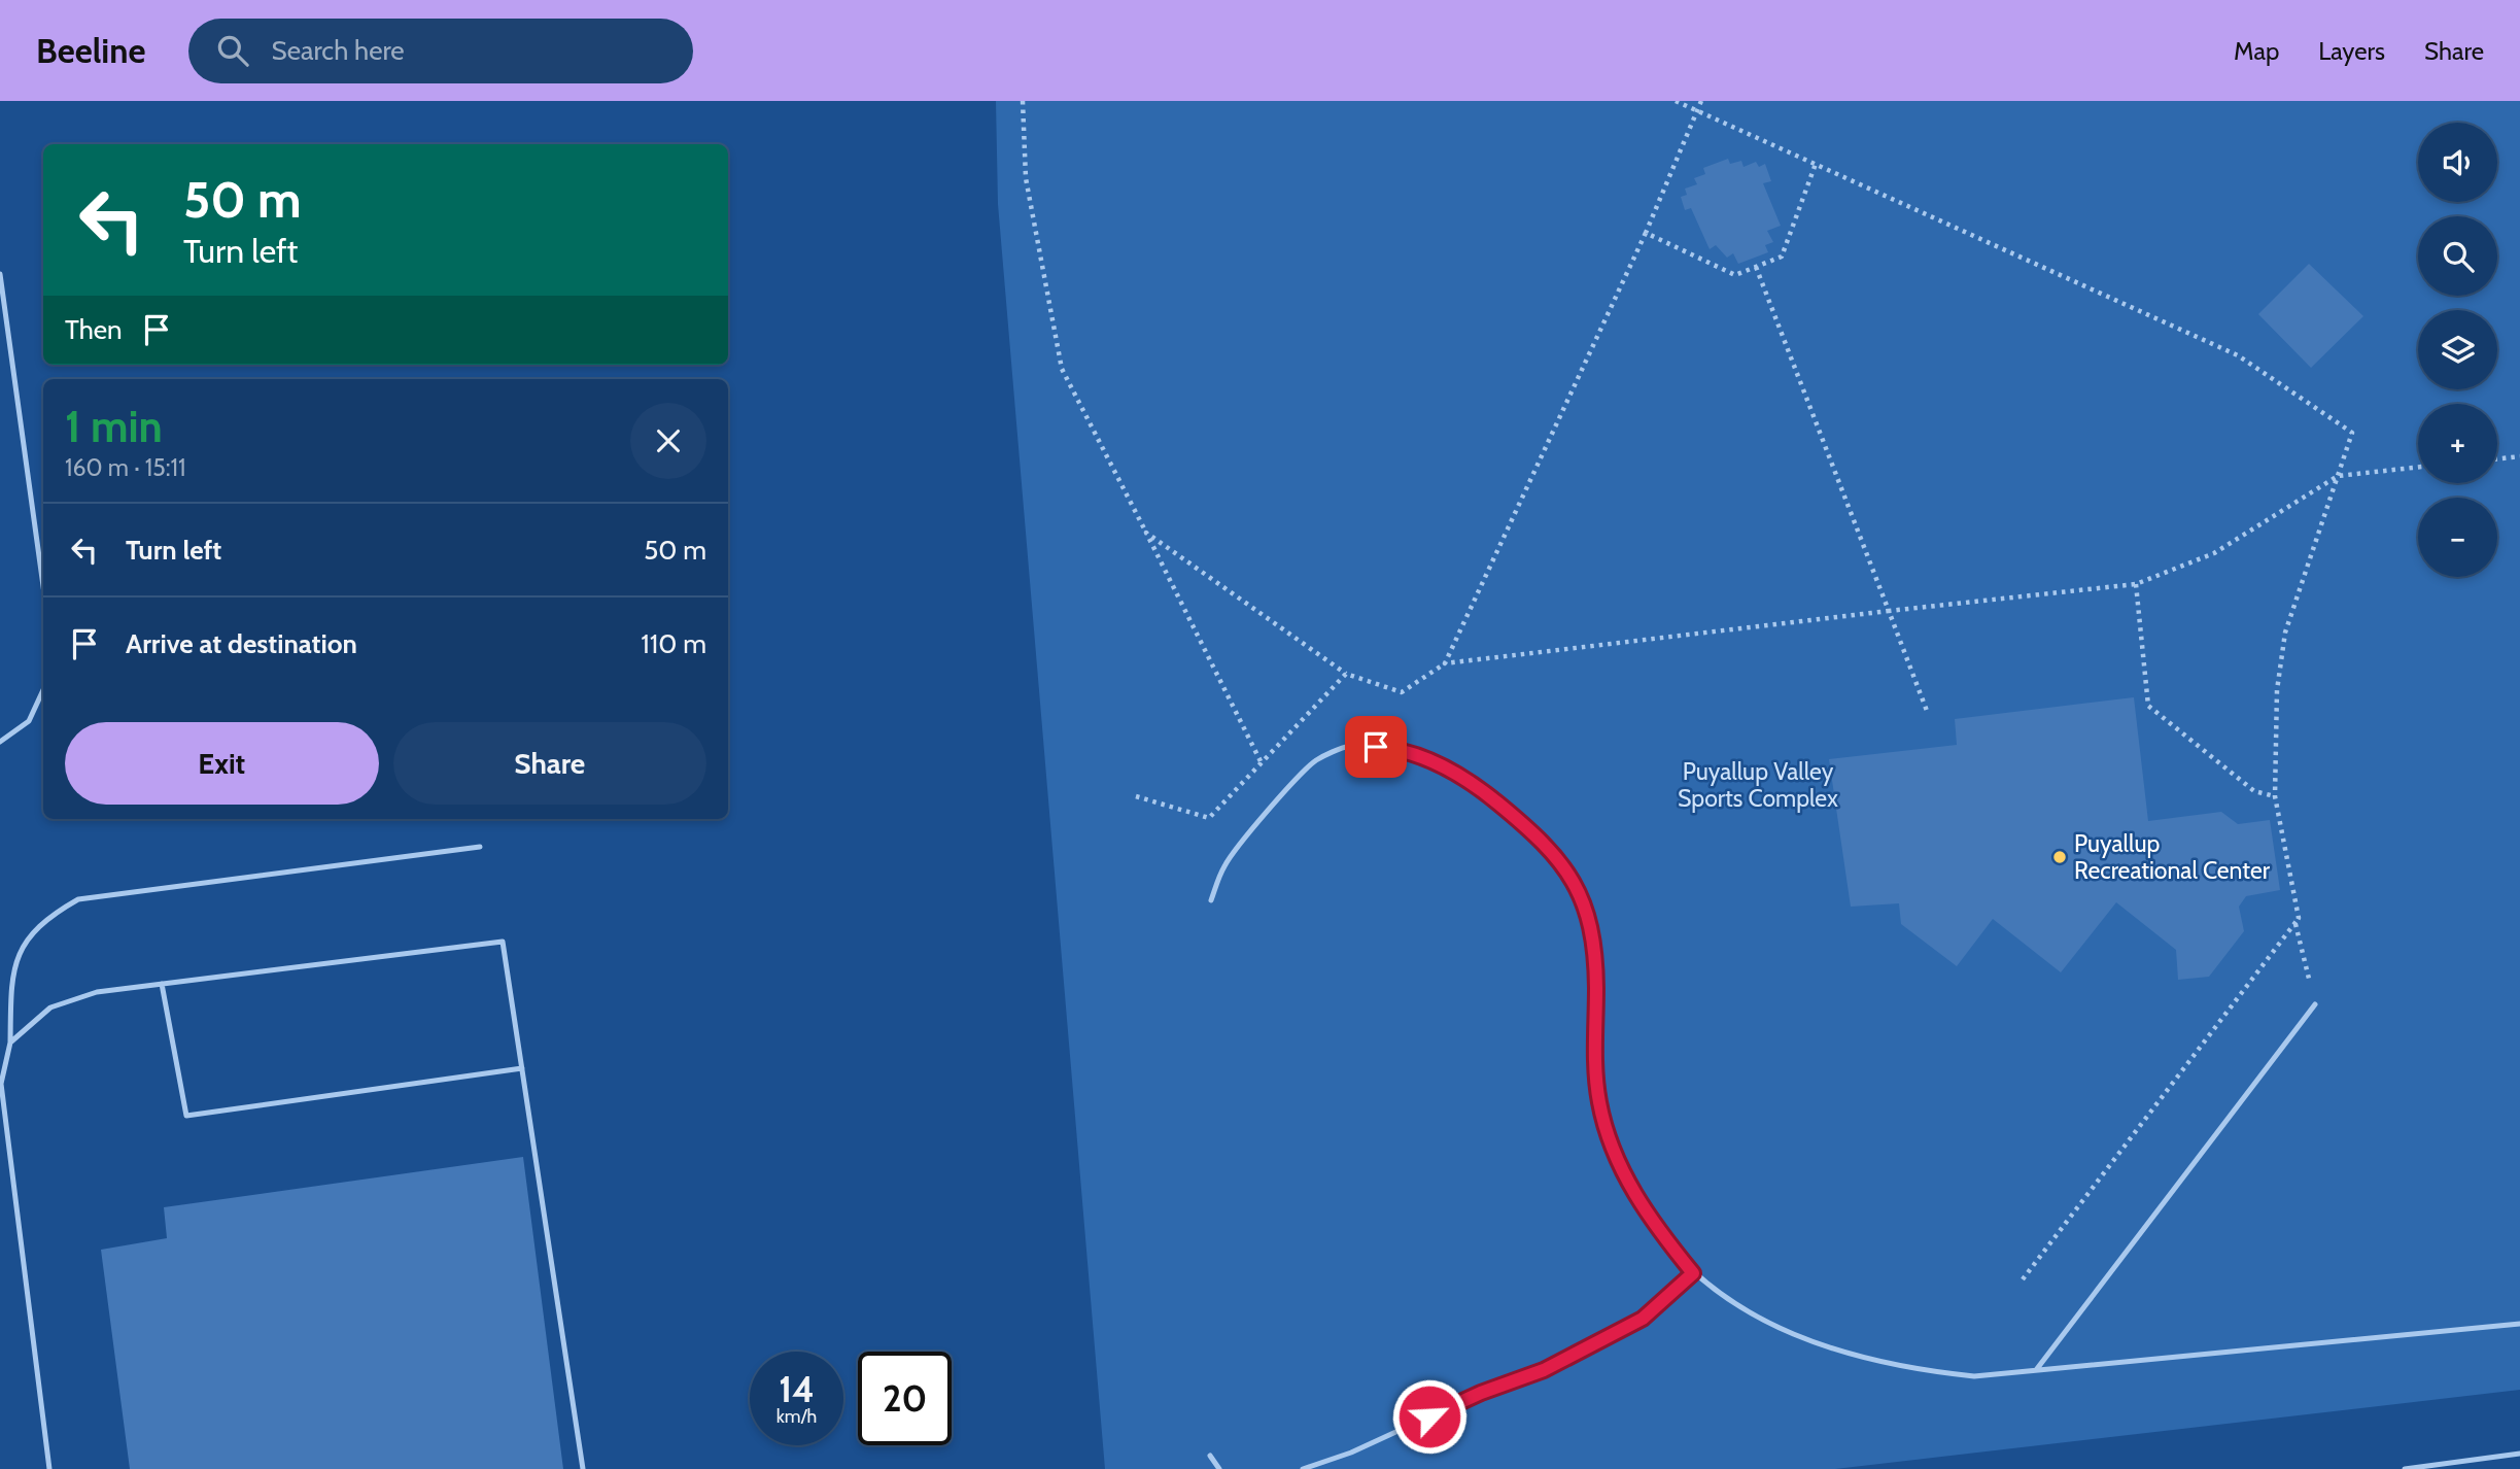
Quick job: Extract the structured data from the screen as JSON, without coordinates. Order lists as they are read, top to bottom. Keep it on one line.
{"parks":["Puyallup Valley Sports Complex"],"places":["Puyallup Recreational Center"],"page":{"header":"Beeline","search":"Search here","nav":["Map","Layers","Share"],"map_buttons":["+","−"],"turn":["50 m","Turn left"],"then":"Then","heading":["1 min","160 m · 15:11"],"list":[{"name":"Turn left","value":"50 m"},{"name":"Arrive at destination","value":"110 m"}],"buttons":["Exit","Share"],"speed":"14 km/h","limit":"20"}}
